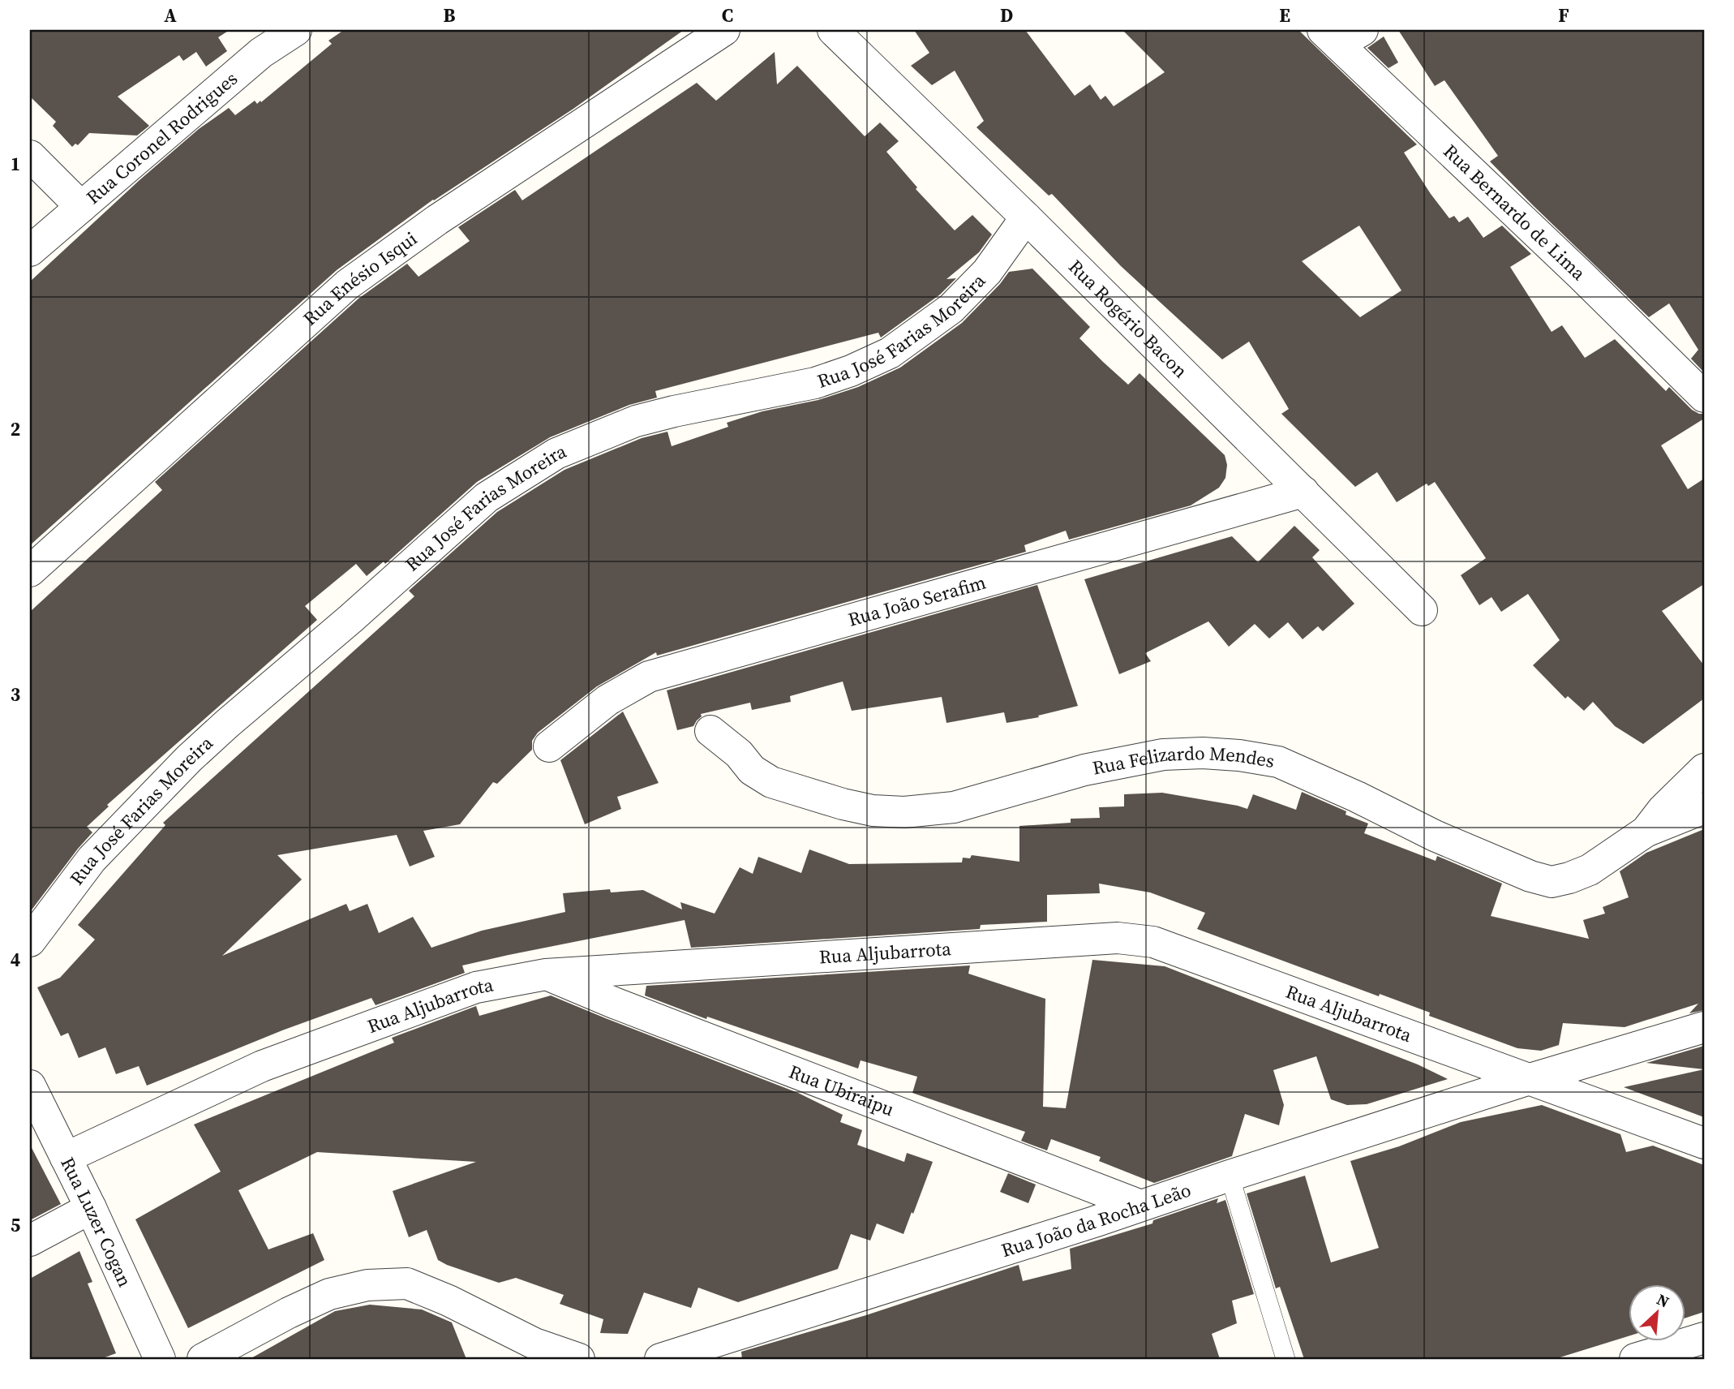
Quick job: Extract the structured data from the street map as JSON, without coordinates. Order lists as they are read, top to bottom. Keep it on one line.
{"streets":{"street":["Rua Coronel Rodrigues","Rua Bernardo de Lima","Rua Enésio Isqui","Rua Rogério Bacon","Rua José Farias Moreira","Rua João Serafim","Rua Felizardo Mendes","Rua Aljubarrota","Rua Ubiraipu","Rua João da Rocha Leão","Rua Luzer Cogan"]},"crossings":[["Rua Rogério Bacon","Rua José Farias Moreira"],["Rua Rogério Bacon","Rua João Serafim"],["Rua Aljubarrota","Rua Ubiraipu"],["Rua Aljubarrota","Rua João da Rocha Leão"],["Rua Aljubarrota","Rua Luzer Cogan"],["Rua Ubiraipu","Rua João da Rocha Leão"]],"north":"top right","grid":{"columns":["A","B","C","D","E","F"],"rows":["1","2","3","4","5"]}}
